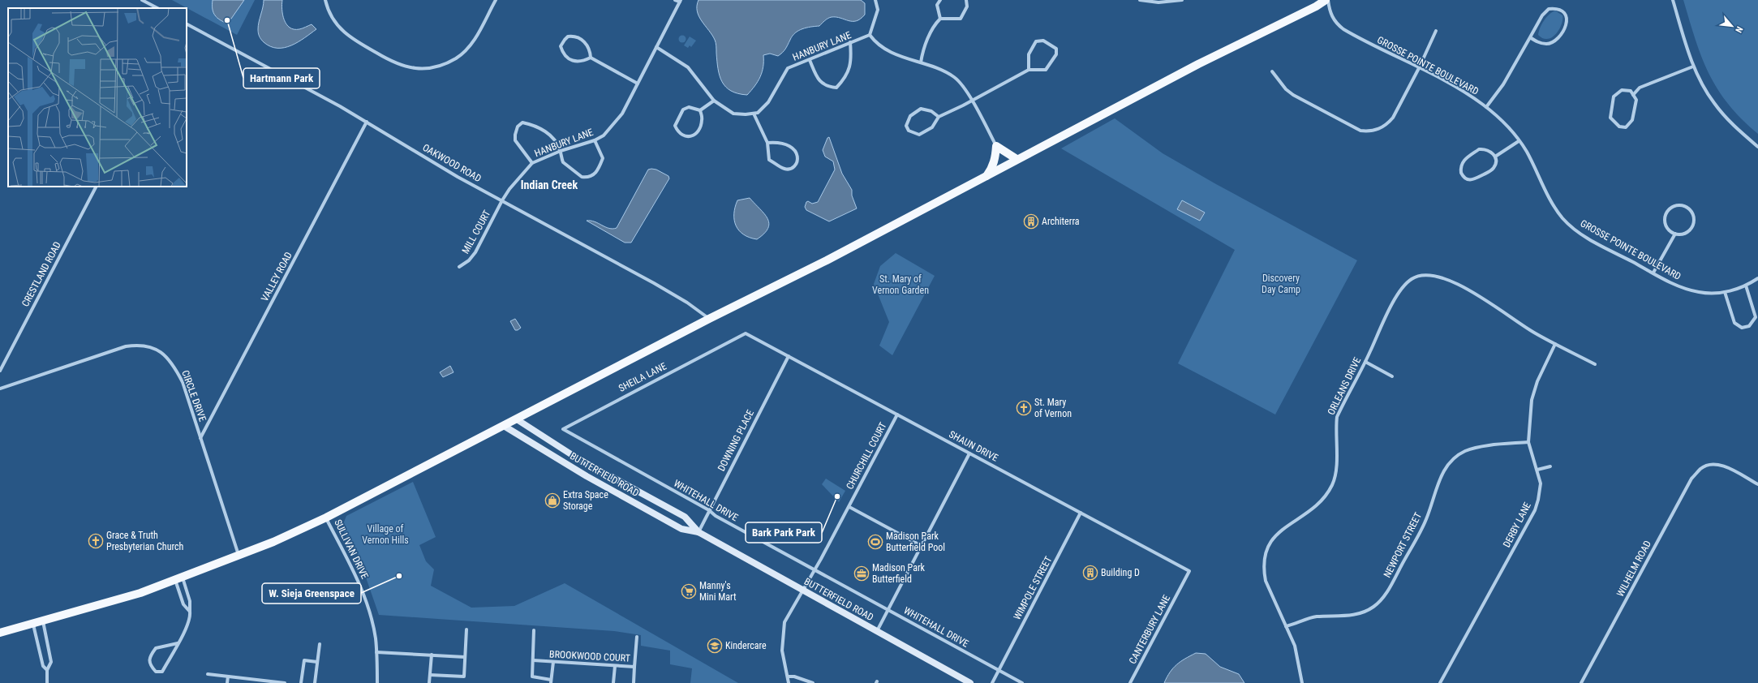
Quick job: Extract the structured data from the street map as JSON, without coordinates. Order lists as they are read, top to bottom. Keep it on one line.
{"streets":{"main road":["BUTTERFIELD ROAD"],"street":["HANBURY LANE","GROSSE POINTE BOULEVARD","OAKWOOD ROAD","MILL COURT","CRESTLAND ROAD","VALLEY ROAD","SHEILA LANE","ORLEANS DRIVE","CIRCLE DRIVE","DOWNING PLACE","SHAUN DRIVE","CHURCHILL COURT","WHITEHALL DRIVE","DERBY LANE","NEWPORT STREET","SULLIVAN DRIVE","WILHELM ROAD","WIMPOLE STREET","CANTERBURY LANE","BROOKWOOD COURT"]},"crossings":[["HANBURY LANE","OAKWOOD ROAD"],["HANBURY LANE","MILL COURT"],["OAKWOOD ROAD","MILL COURT"],["OAKWOOD ROAD","VALLEY ROAD"],["VALLEY ROAD","CIRCLE DRIVE"],["SHEILA LANE","SHAUN DRIVE"],["SHEILA LANE","WHITEHALL DRIVE"],["ORLEANS DRIVE","DERBY LANE"],["ORLEANS DRIVE","NEWPORT STREET"],["DOWNING PLACE","SHAUN DRIVE"],["DOWNING PLACE","BUTTERFIELD ROAD"],["DOWNING PLACE","WHITEHALL DRIVE"],["SHAUN DRIVE","CHURCHILL COURT"],["SHAUN DRIVE","WIMPOLE STREET"],["SHAUN DRIVE","CANTERBURY LANE"],["CHURCHILL COURT","BUTTERFIELD ROAD"],["CHURCHILL COURT","WHITEHALL DRIVE"],["WHITEHALL DRIVE","WIMPOLE STREET"],["DERBY LANE","NEWPORT STREET"]],"districts":["Indian Creek"],"parks":["Discovery Day Camp","St. Mary of Vernon Garden","Village of Vernon Hills"],"places":{"other":["Hartmann Park","Bark Park Park","W. Sieja Greenspace"],"building":["Architerra","Building D"],"church":["St. Mary of Vernon","Grace & Truth Presbyterian Church"],"shop":["Extra Space Storage"],"sports":["Madison Park Butterfield Pool"],"office":["Madison Park Butterfield"],"supermarket":["Manny's Mini Mart"],"school or university":["Kindercare"]},"north":"bottom right"}
